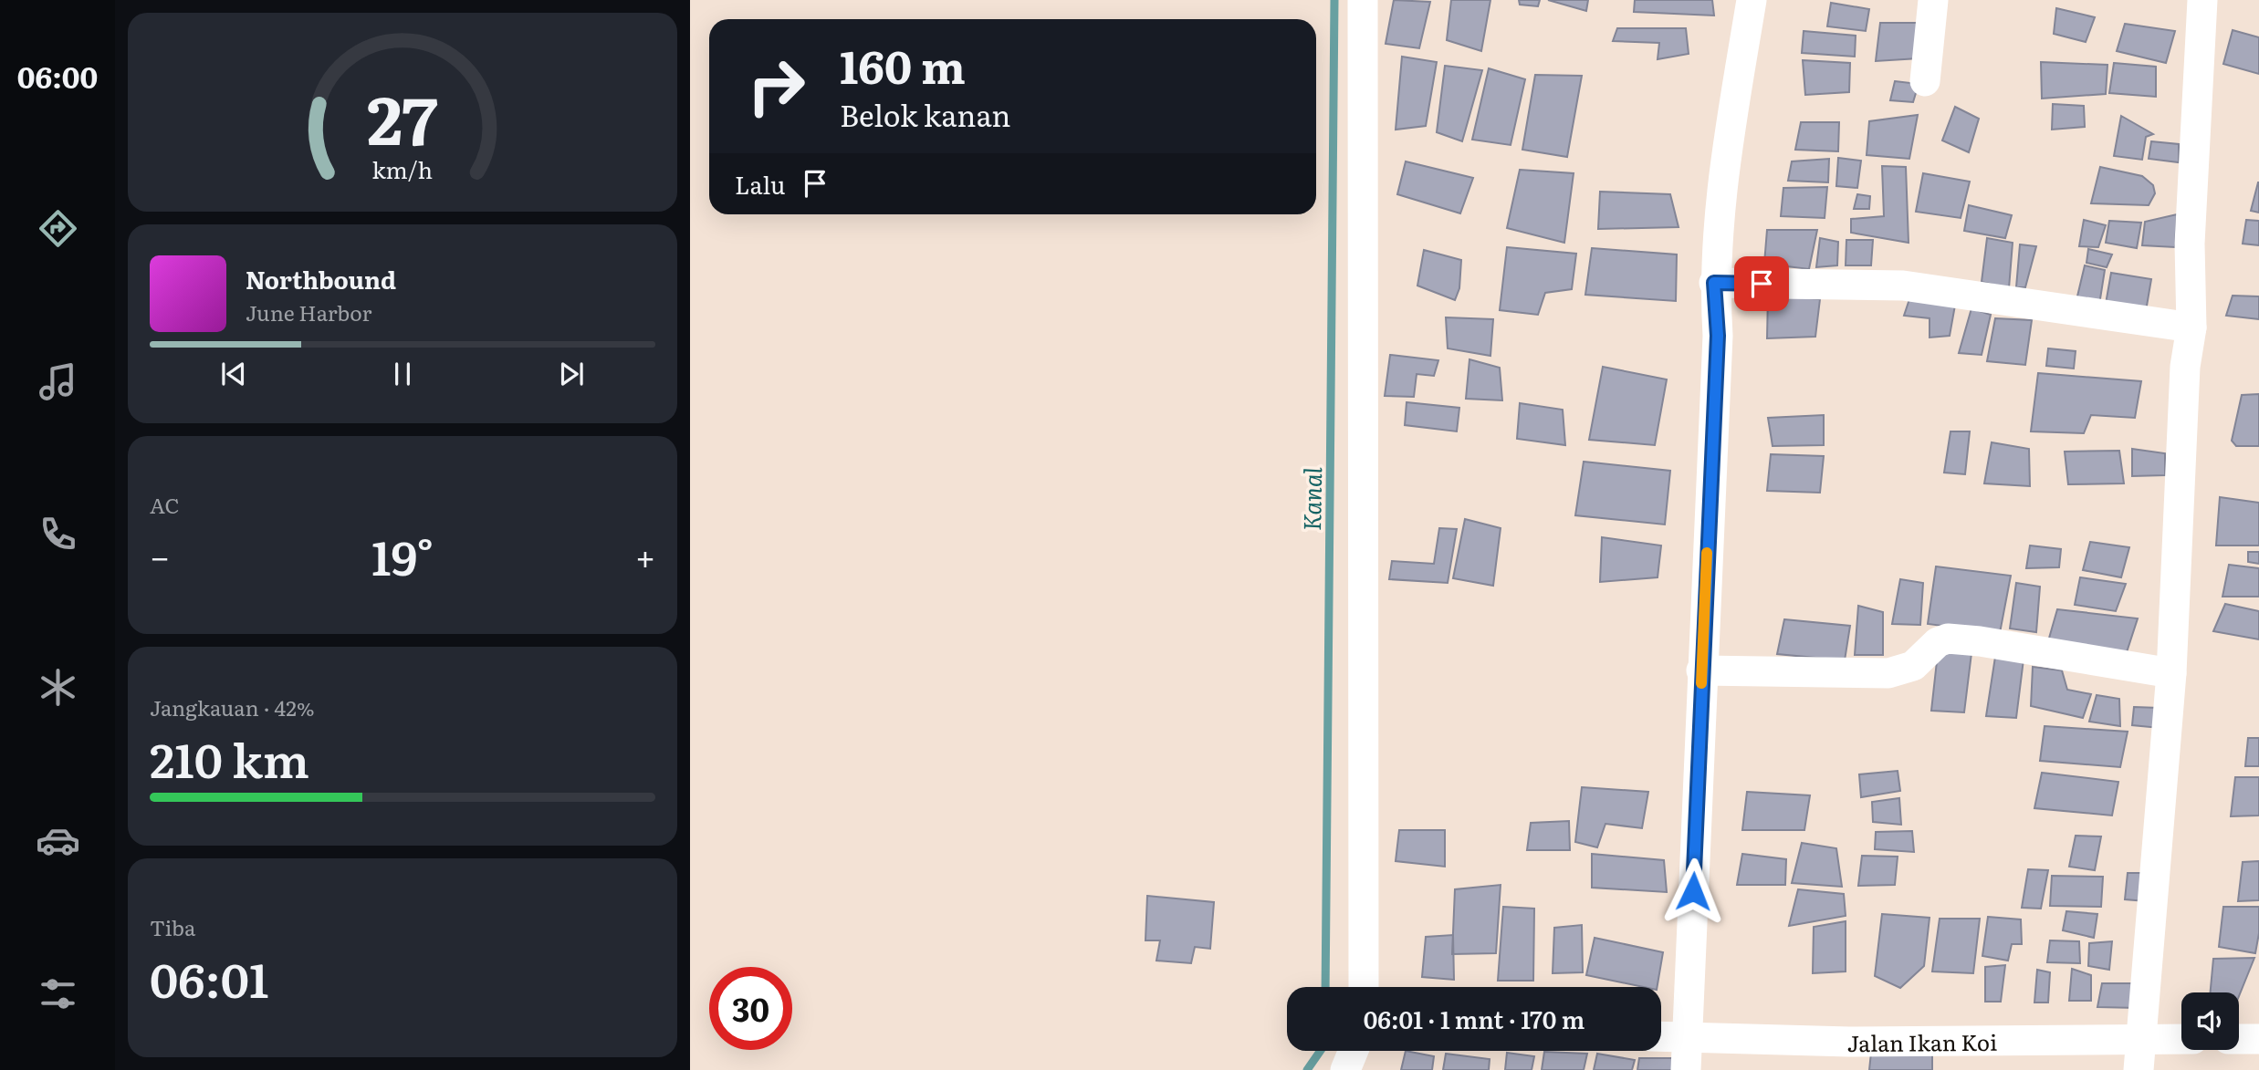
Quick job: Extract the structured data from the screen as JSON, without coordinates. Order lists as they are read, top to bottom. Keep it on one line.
{"streets":{"street":["Jalan Ikan Koi"]},"water":["Kanal"],"page":{"tabs":"06:00","turn":["160 m","Belok kanan"],"then":"Lalu","song":["Northbound","June Harbor"],"tile":["AC",["Jangkauan · 42%","210 km"],["Tiba","06:01"]],"heat":["−","19°","+"],"limit":"30","trip":"06:01 · 1 mnt · 170 m","gauge":["27","km/h"]}}
